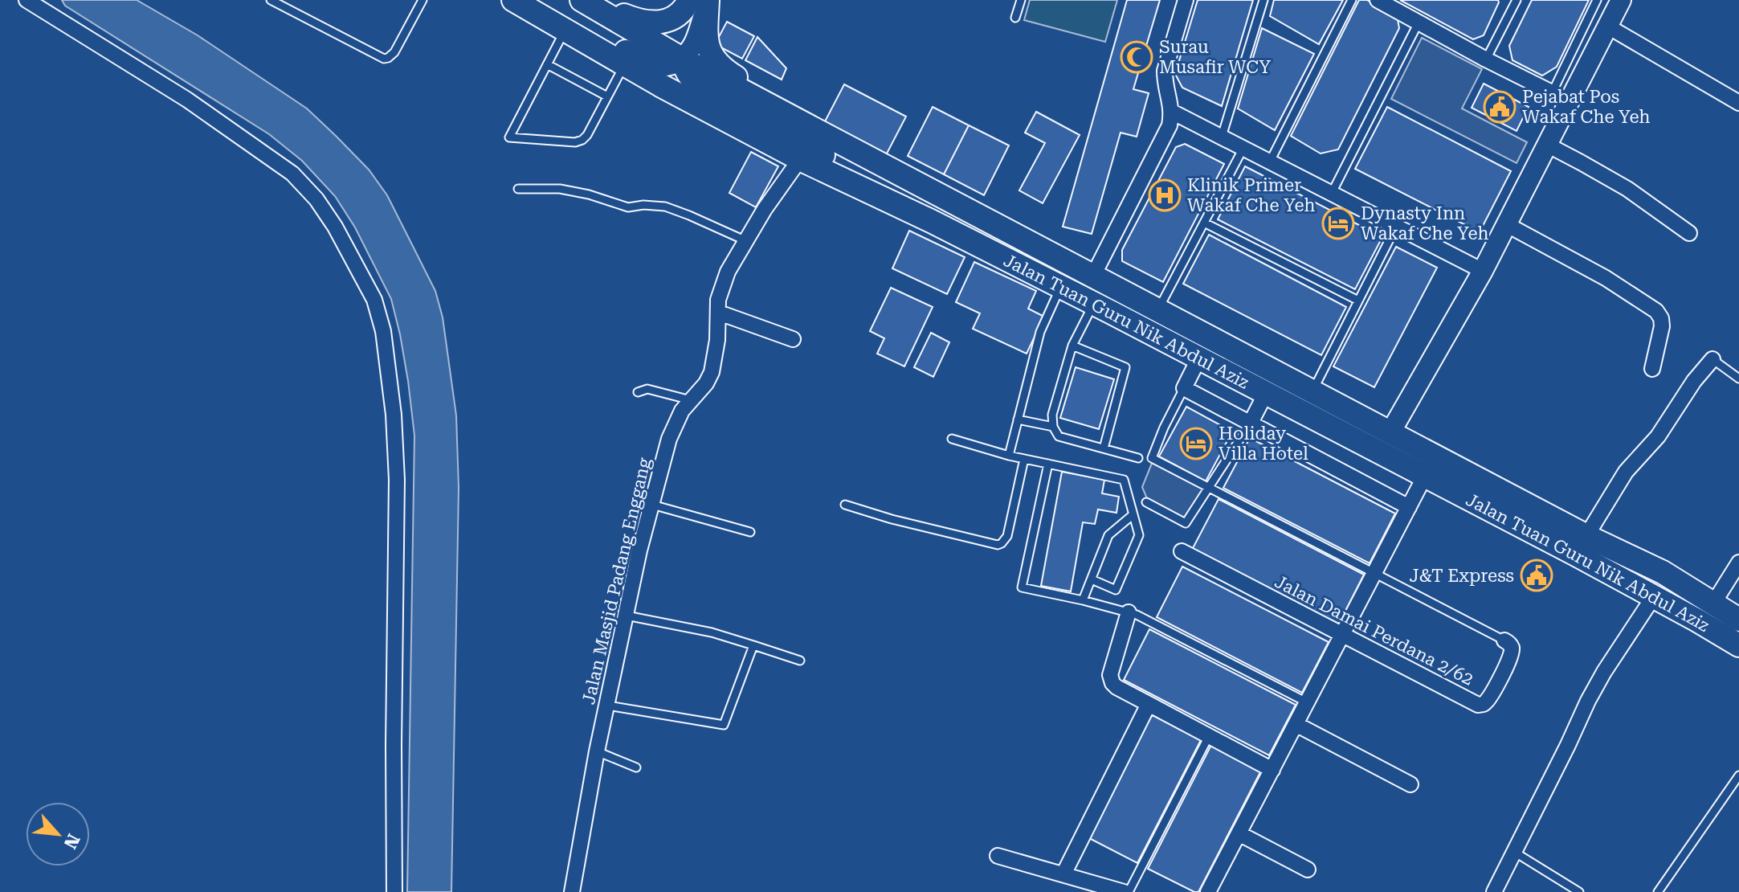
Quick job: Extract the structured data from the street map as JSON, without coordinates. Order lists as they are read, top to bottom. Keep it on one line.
{"streets":{"main road":["Jalan Tuan Guru Nik Abdul Aziz"],"street":["Jalan Masjid Padang Enggang","Jalan Damai Perdana 2/62"]},"crossings":[["Jalan Tuan Guru Nik Abdul Aziz","Jalan Masjid Padang Enggang"]],"places":{"mosque":["Surau Musafir WCY"],"public building":["Pejabat Pos Wakaf Che Yeh","J&T Express"],"hospital":["Klinik Primer Wakaf Che Yeh"],"hotel":["Dynasty Inn Wakaf Che Yeh","Holiday Villa Hotel"]},"north":"bottom right"}
